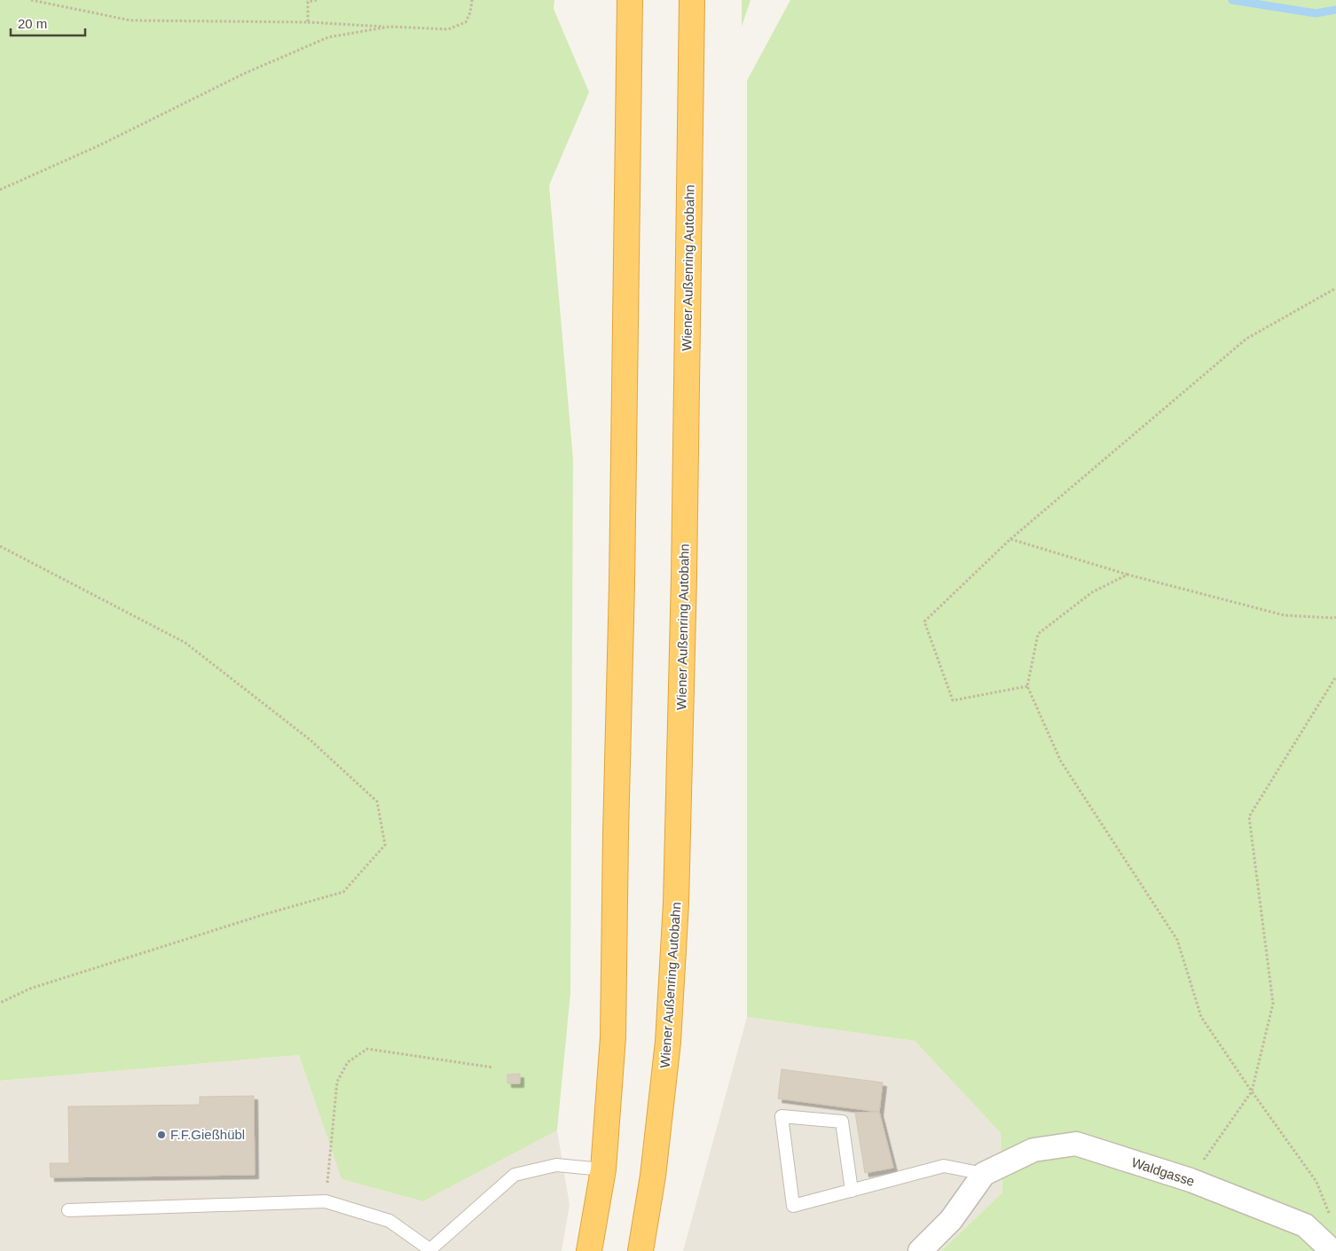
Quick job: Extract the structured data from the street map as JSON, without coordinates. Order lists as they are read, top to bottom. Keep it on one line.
{"streets":{"highway":["Wiener Außenring Autobahn"],"street":["Waldgasse"]},"places":["F.F.Gießhübl"],"scale_bar":"20 m"}
